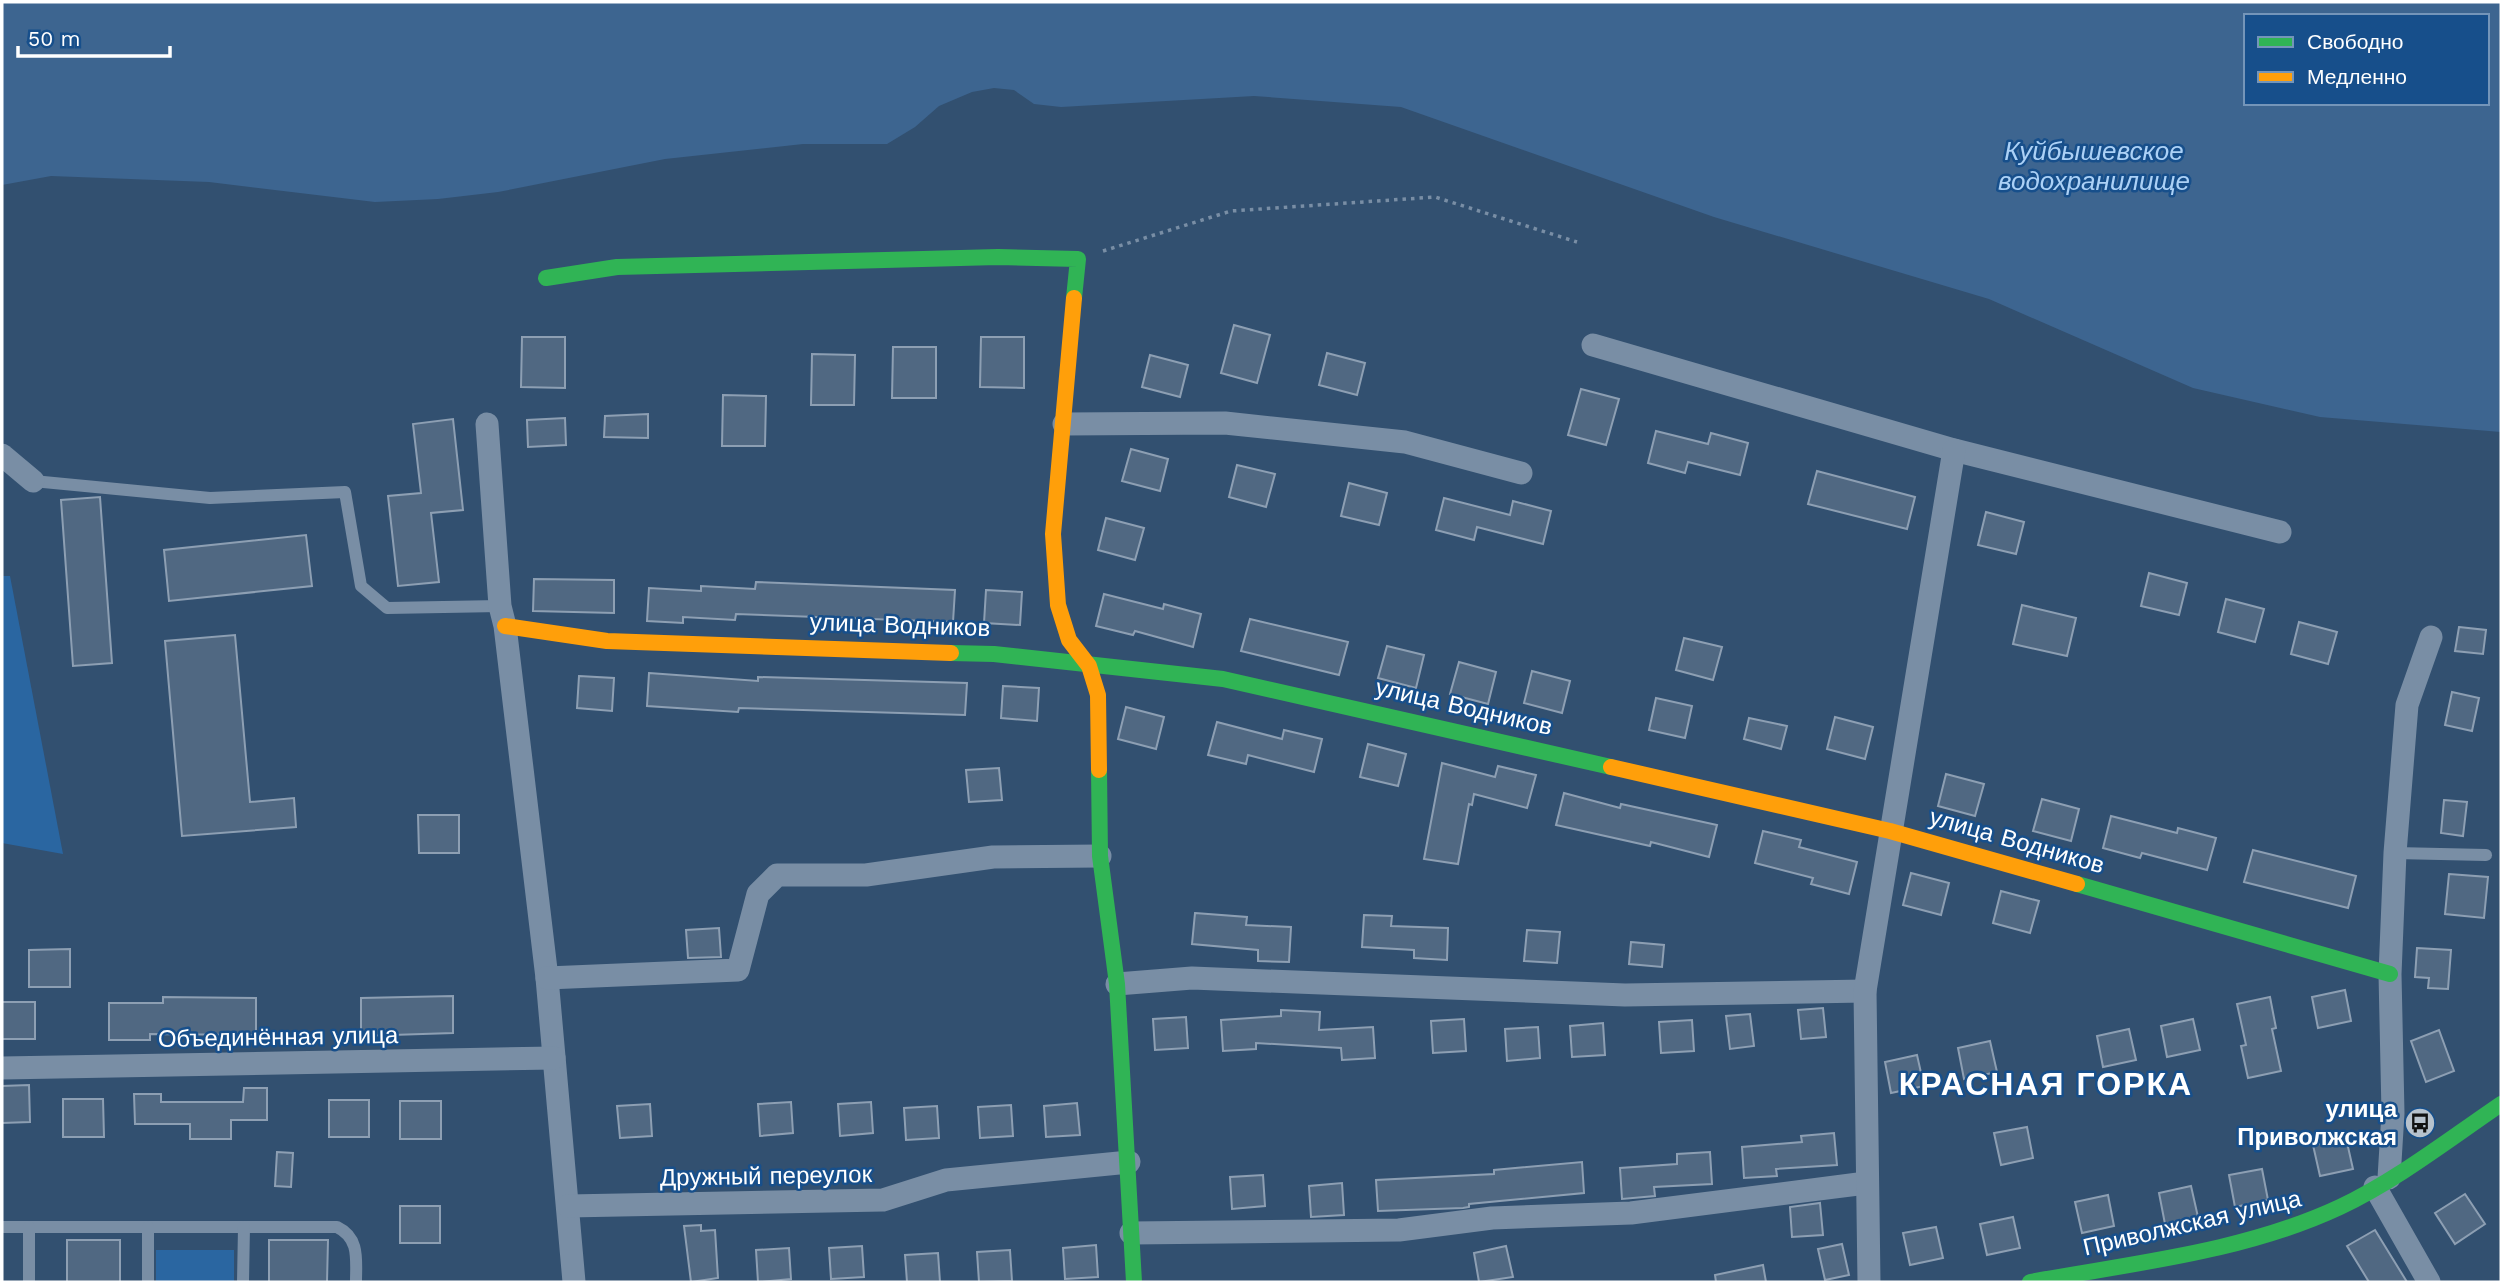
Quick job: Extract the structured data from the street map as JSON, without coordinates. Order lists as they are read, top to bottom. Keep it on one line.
{"streets":{"street":["улица Водников","Объединённая улица","Дружный переулок","Приволжская улица"]},"districts":["КРАСНАЯ ГОРКА"],"water":["Куйбышевское водохранилище"],"places":{"bus stop":["улица Приволжская"]},"legend":["Свободно","Медленно"],"scale_bar":"50 m"}
